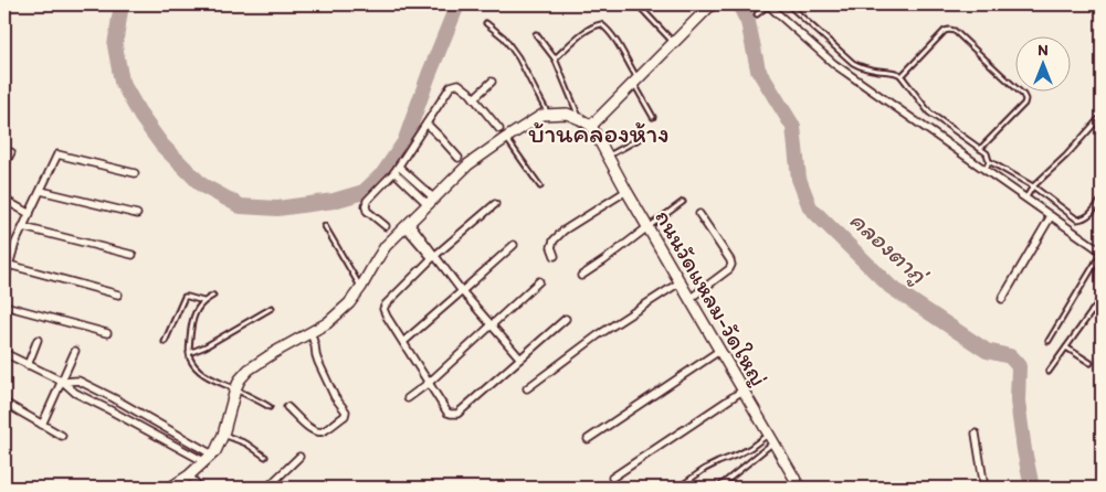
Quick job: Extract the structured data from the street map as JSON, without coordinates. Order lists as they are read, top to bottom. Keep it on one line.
{"streets":{"street":["ถนนวัดแหลม-วัดใหญ่"]},"districts":["บ้านคลองห้าง"],"water":["คลองตาภู่"],"north":"top"}
